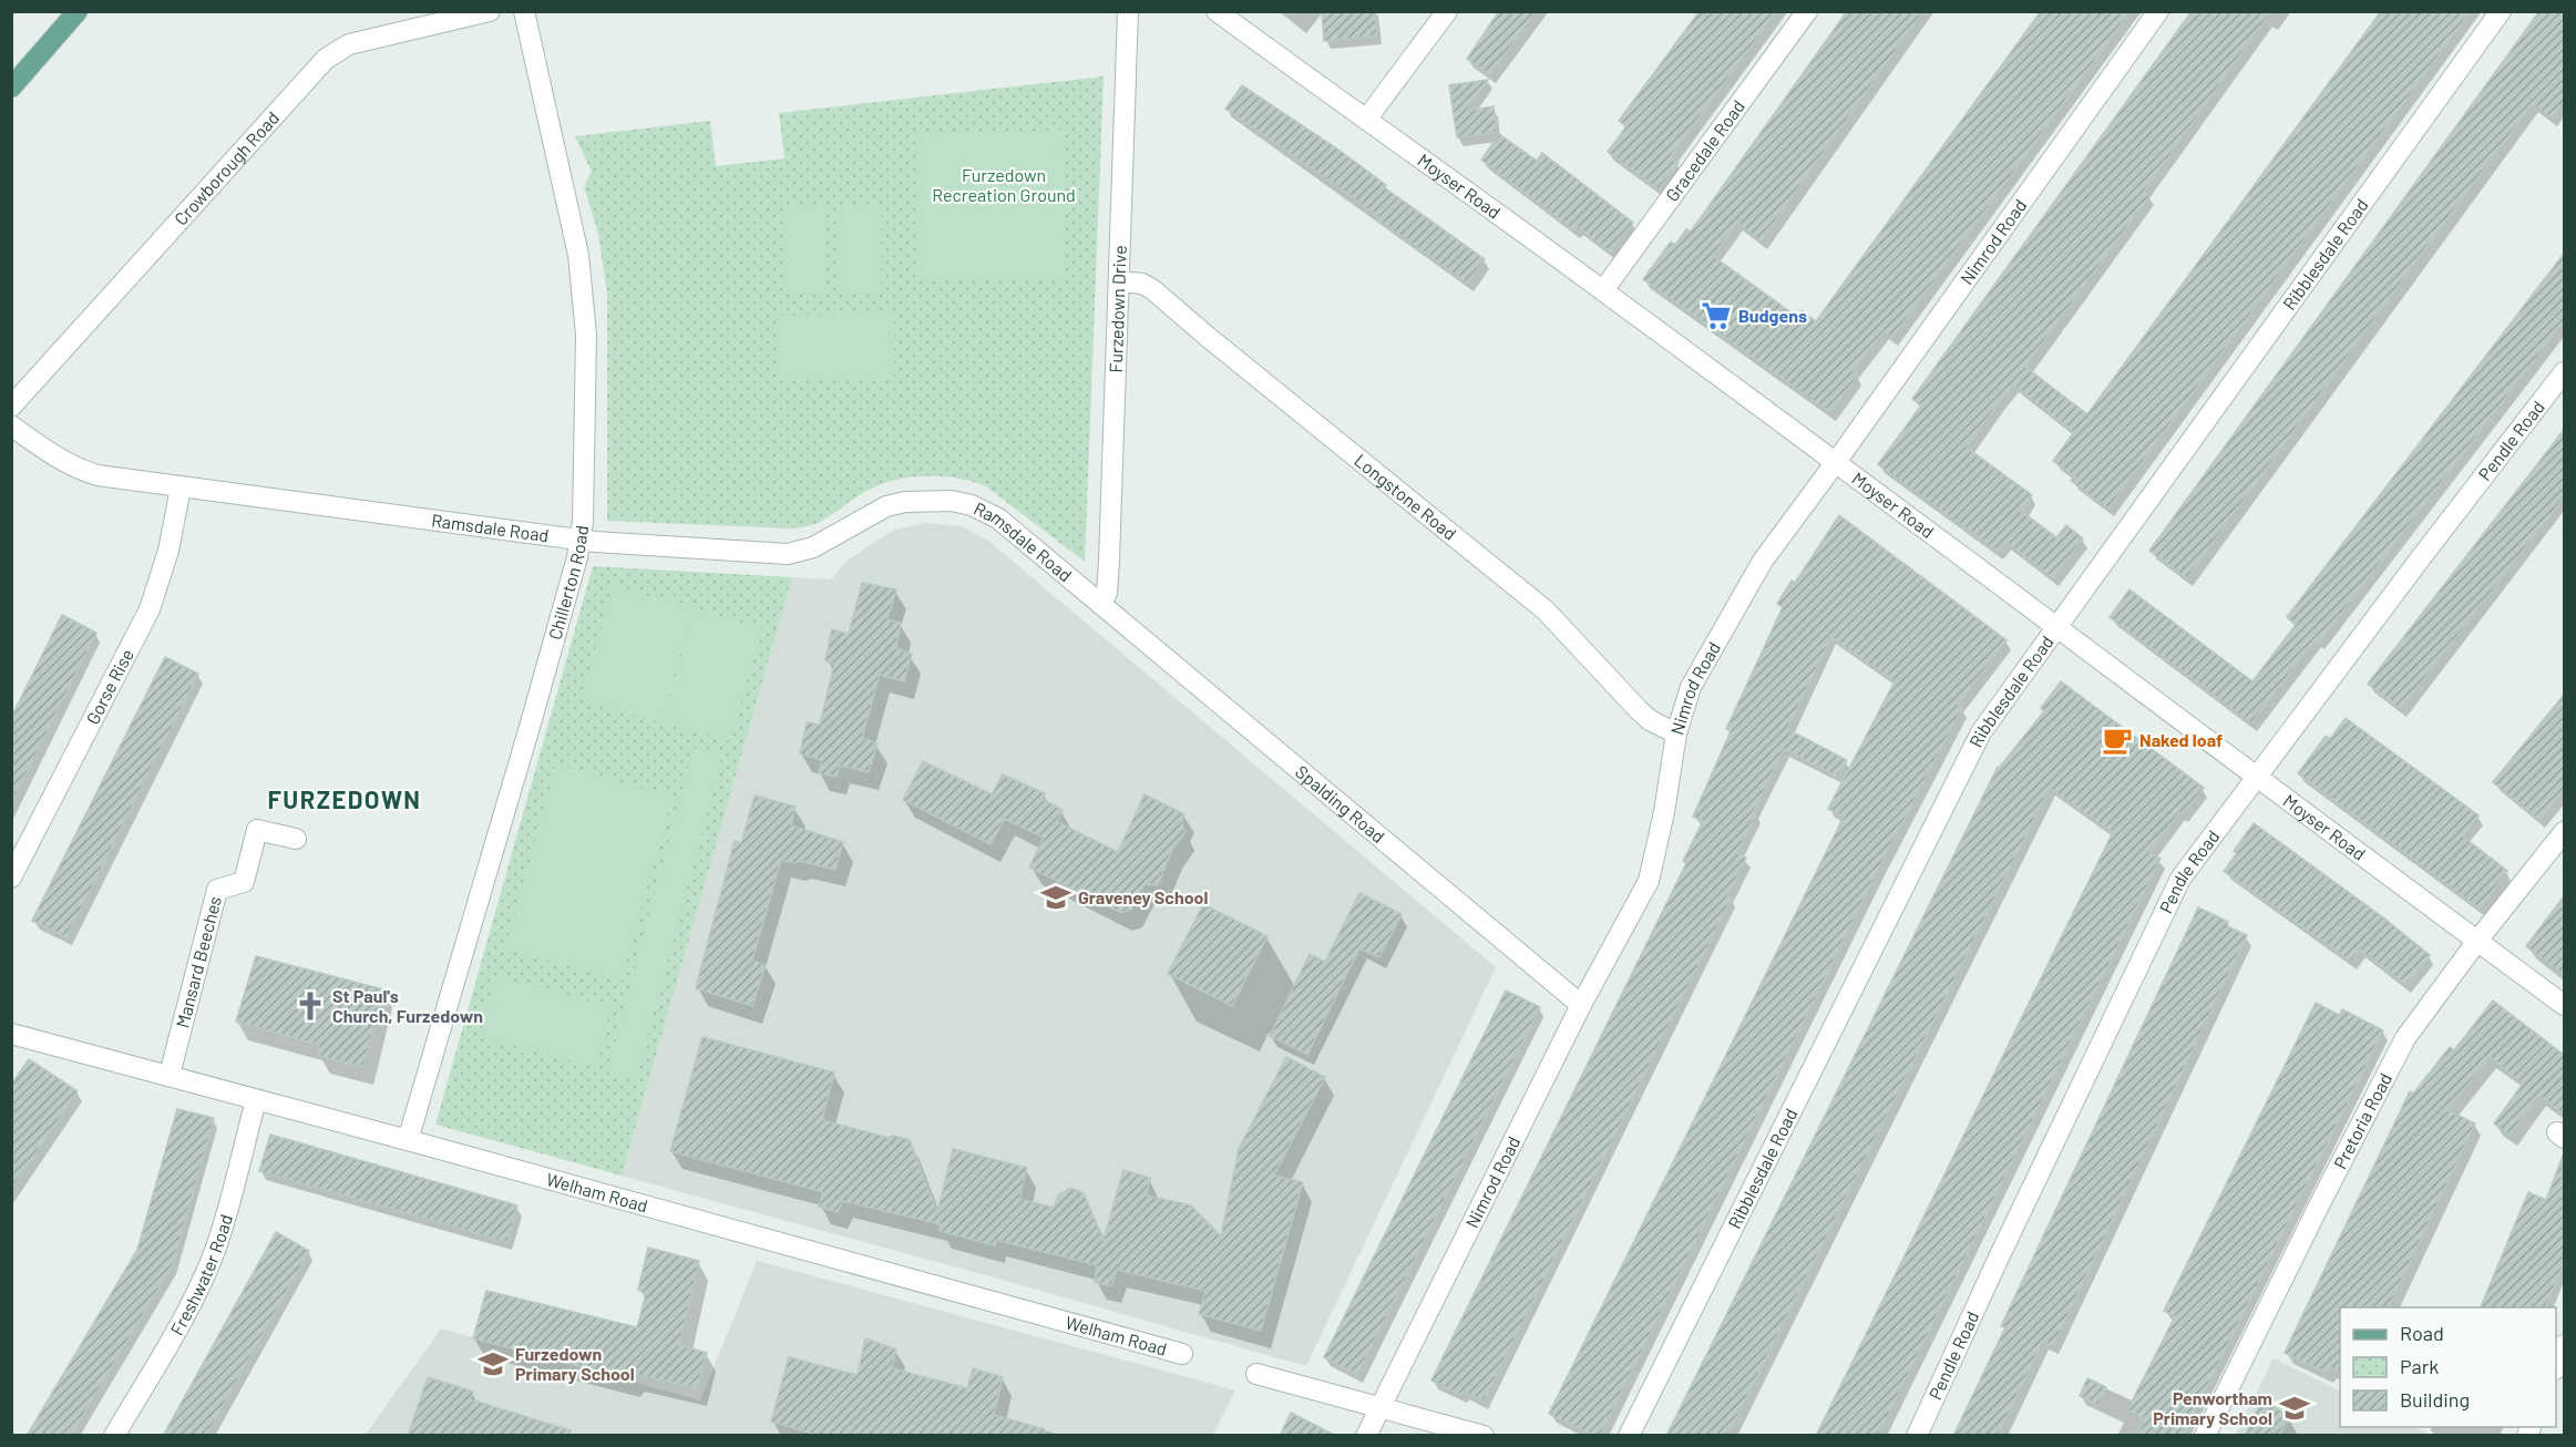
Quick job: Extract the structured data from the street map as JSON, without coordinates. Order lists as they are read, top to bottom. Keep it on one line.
{"streets":{"street":["Gracedale Road","Crowborough Road","Moyser Road","Nimrod Road","Ribblesdale Road","Furzedown Drive","Pendle Road","Longstone Road","Ramsdale Road","Chillerton Road","Gorse Rise","Spalding Road","Mansard Beeches","Pretoria Road","Welham Road","Freshwater Road"]},"crossings":[["Gracedale Road","Moyser Road"],["Moyser Road","Nimrod Road"],["Moyser Road","Ribblesdale Road"],["Moyser Road","Pendle Road"],["Moyser Road","Pretoria Road"],["Nimrod Road","Longstone Road"],["Nimrod Road","Spalding Road"],["Furzedown Drive","Longstone Road"],["Furzedown Drive","Ramsdale Road"],["Furzedown Drive","Spalding Road"],["Ramsdale Road","Chillerton Road"],["Ramsdale Road","Gorse Rise"],["Ramsdale Road","Spalding Road"],["Chillerton Road","Welham Road"],["Mansard Beeches","Welham Road"],["Welham Road","Freshwater Road"]],"districts":["FURZEDOWN"],"parks":["Furzedown Recreation Ground"],"places":{"supermarket":["Budgens"],"cafe":["Naked loaf"],"school or university":["Graveney School","Furzedown Primary School","Penwortham Primary School"],"church":["St Paul's Church, Furzedown"]},"legend":["Road","Park","Building"]}
